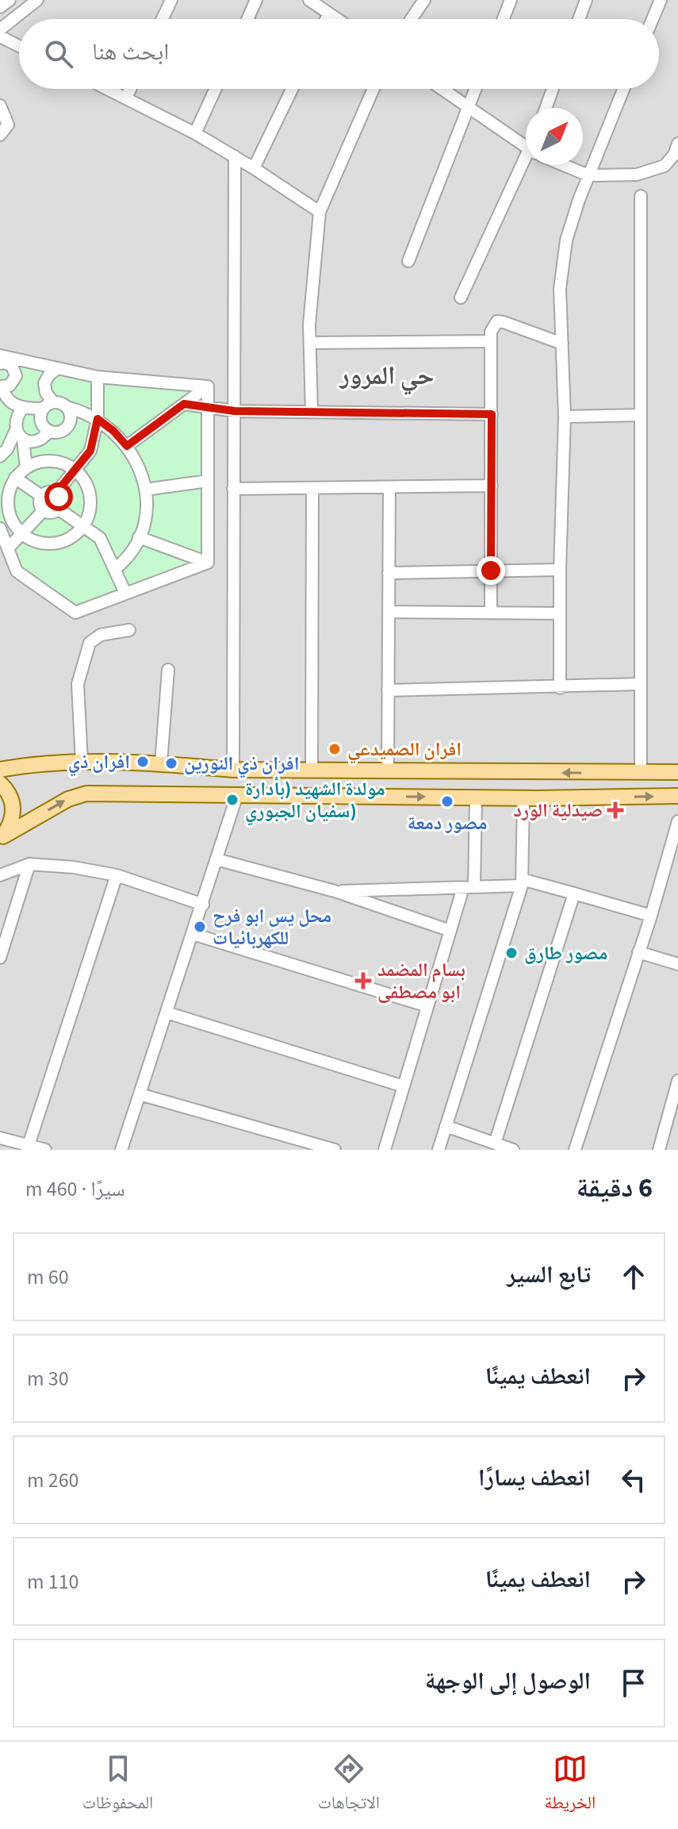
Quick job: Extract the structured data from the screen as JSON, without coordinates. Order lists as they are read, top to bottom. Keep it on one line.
{"districts":["حي المرور"],"places":{"other":["افران الصميدعي","افران ذي","افران ذي النورين","مولدة الشهيد (بأدارة سفيان الجبوري)","مصور دمعة","محل يس ابو فرح للكهربائيات","مصور طارق"],"health":["صيدلية الورد","بسام المضمد ابو مصطفى"]},"north":"top right","page":{"search":"ابحث هنا","heading":["6 دقيقة","سيرًا · 460 m"],"list":[["تابع السير","60 m"],["انعطف يمينًا","30 m"],["انعطف يسارًا","260 m"],["انعطف يمينًا","110 m"],"الوصول إلى الوجهة"],"nav":["الخريطة","الاتجاهات","المحفوظات"]}}
